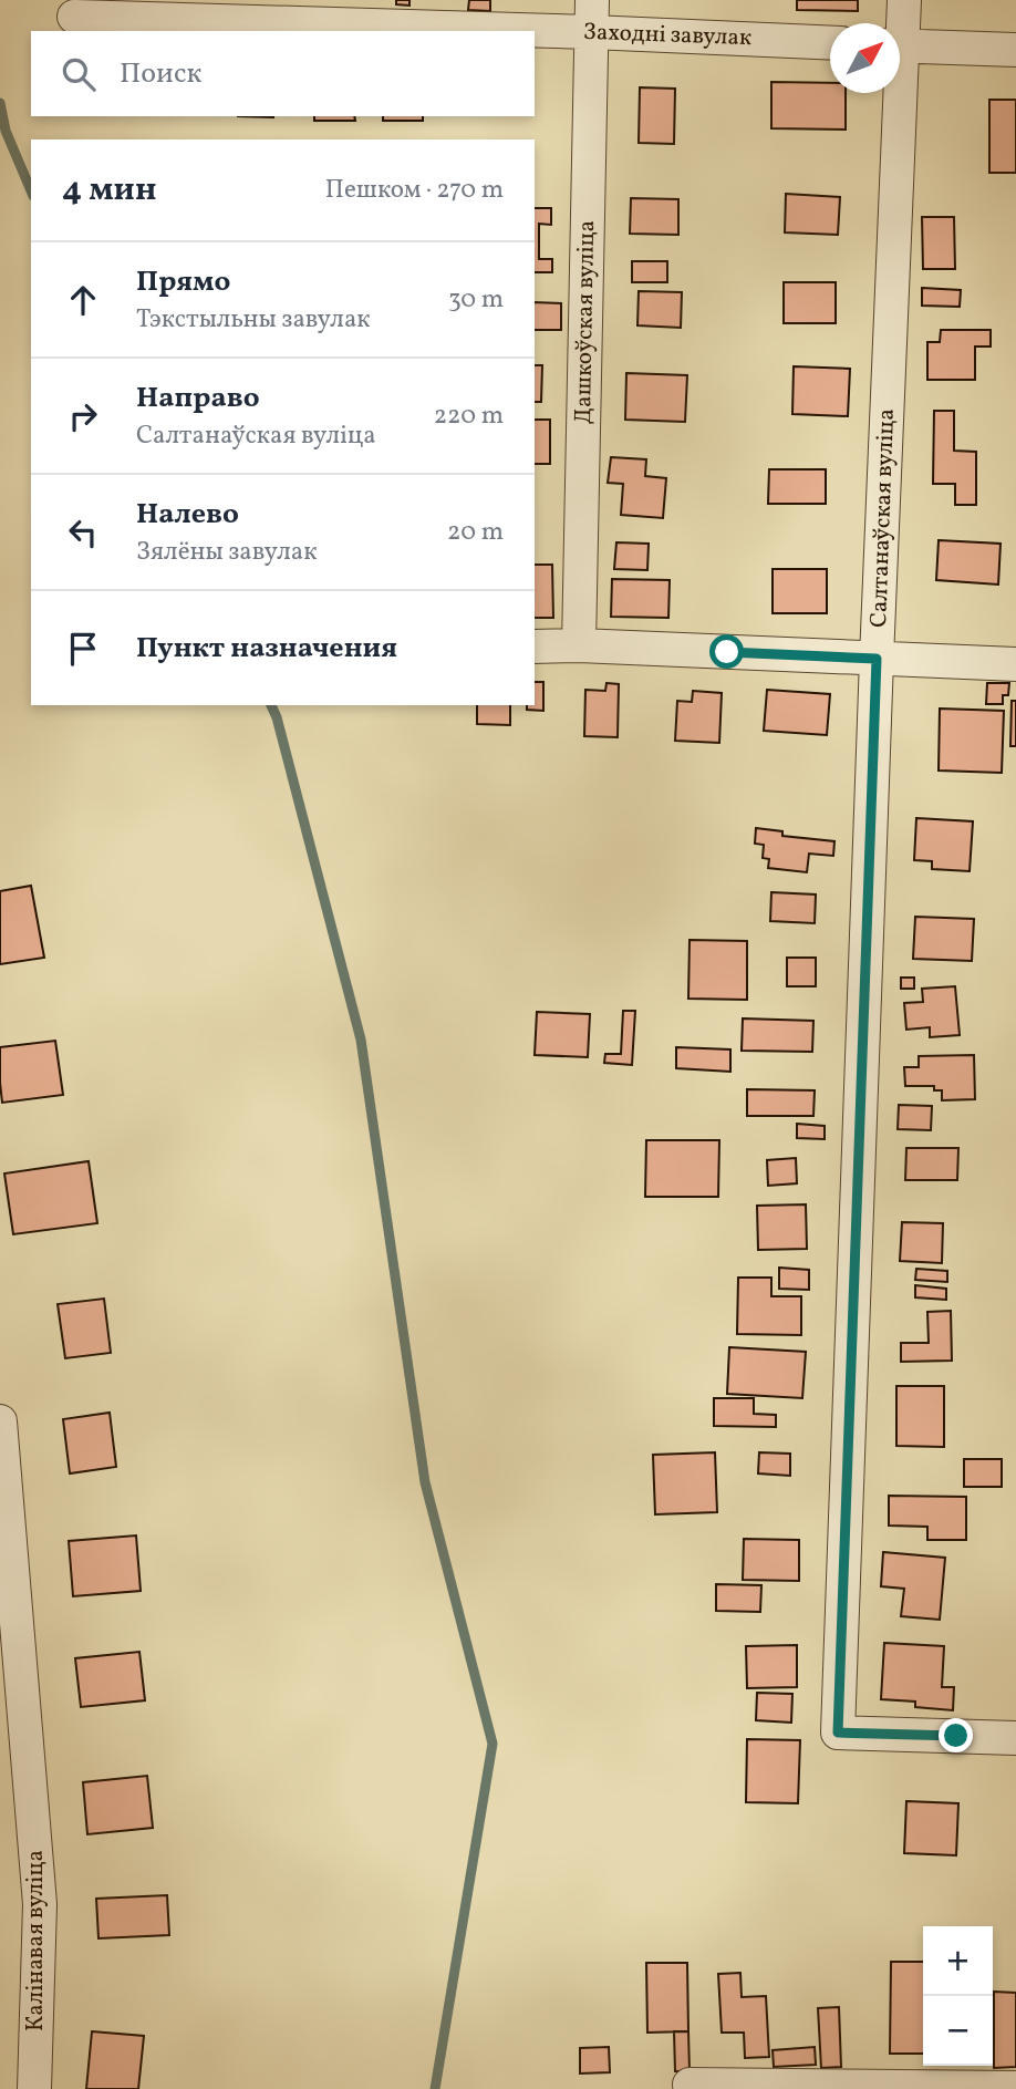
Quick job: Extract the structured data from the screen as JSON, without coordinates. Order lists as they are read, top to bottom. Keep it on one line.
{"streets":{"street":["Заходні завулак","Дашкоўская вуліца","Салтанаўская вуліца","Калінавая вуліца"]},"crossings":[["Заходні завулак","Дашкоўская вуліца"]],"north":"top right","page":{"search":"Поиск","heading":["4 мин","Пешком · 270 m"],"list":[["Прямо","Тэкстыльны завулак","30 m"],["Направо","Салтанаўская вуліца","220 m"],["Налево","Зялёны завулак","20 m"],"Пункт назначения"],"map_buttons":["+","−"]}}
